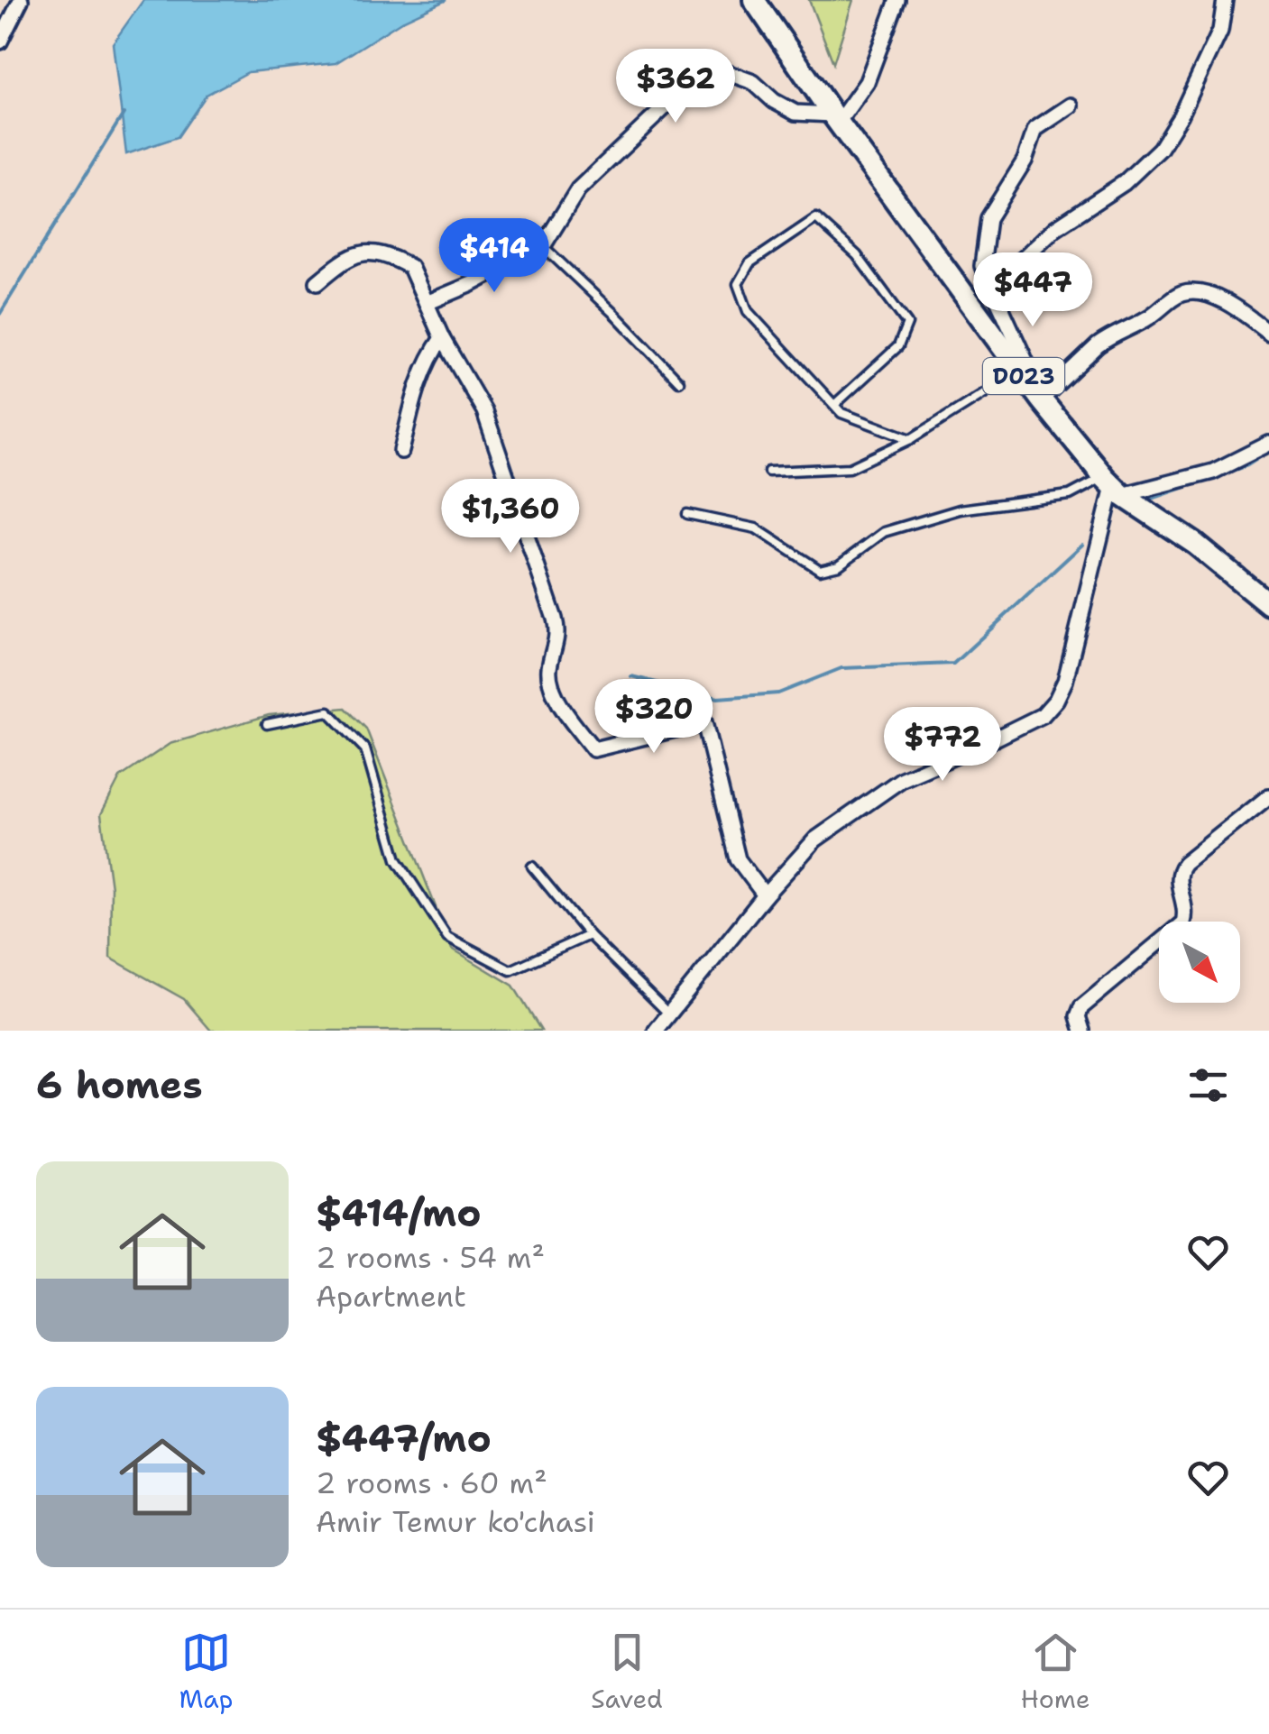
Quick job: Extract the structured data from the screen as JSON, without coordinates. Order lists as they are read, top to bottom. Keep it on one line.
{"streets":{"main road":["D023"]},"north":"bottom right","page":{"price":["$362","$414","$447","$1,360","$320","$772"],"heading":"6 homes","list":[{"name":"$414/mo","note":"2 rooms · 54 m² · Apartment"},{"name":"$447/mo","note":"2 rooms · 60 m² · Amir Temur ko'chasi"}],"tabs":["Map","Saved","Home"]}}
